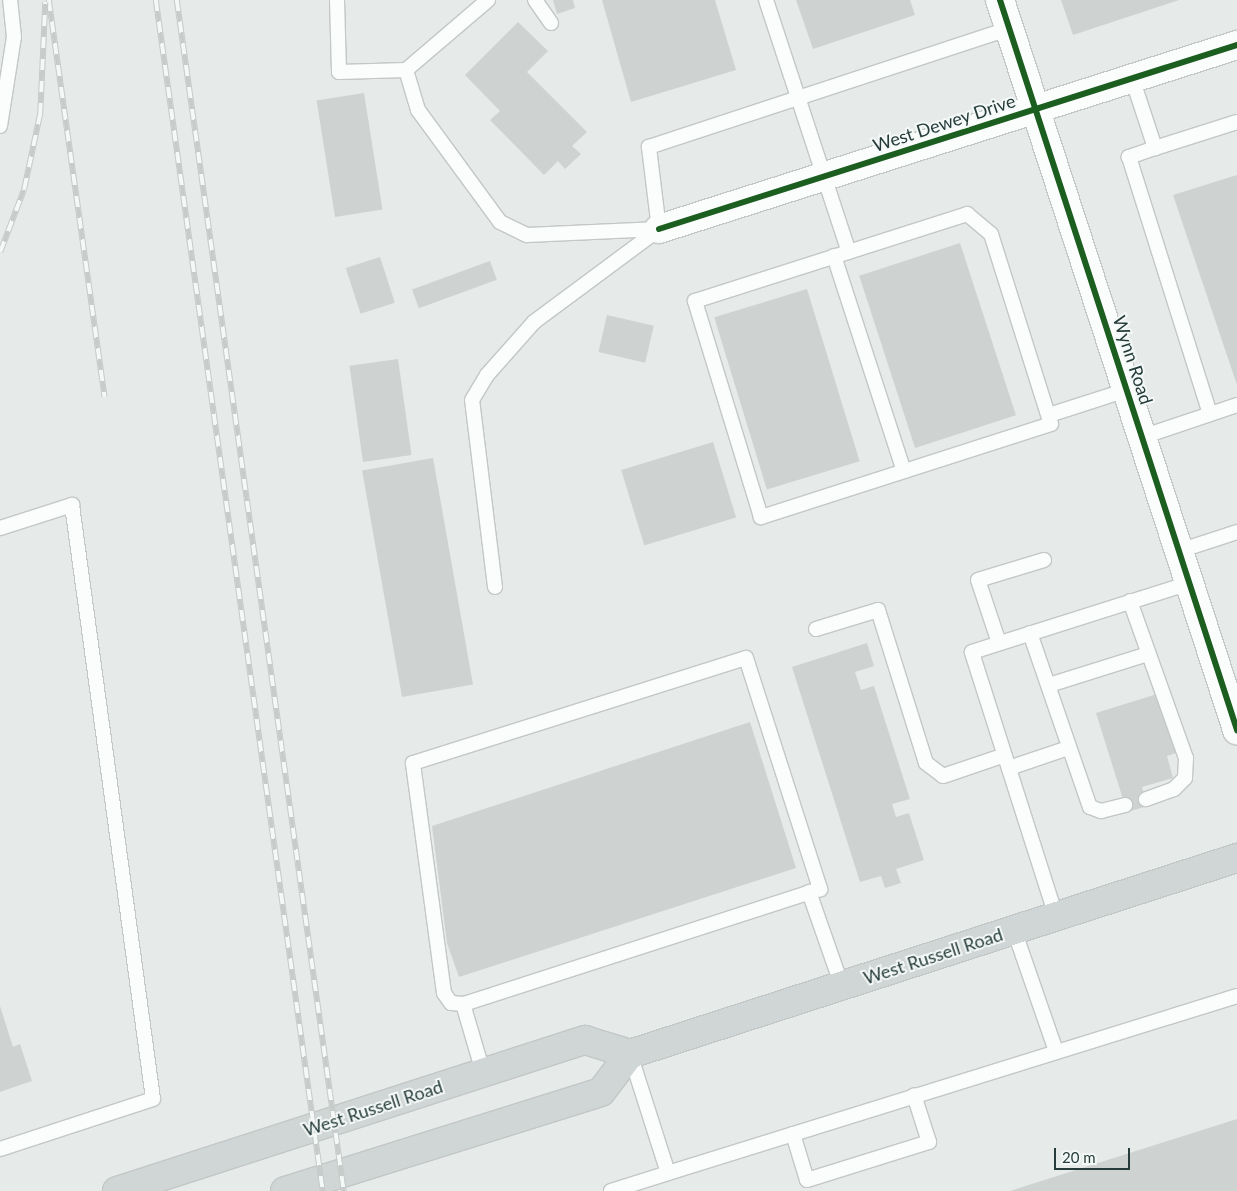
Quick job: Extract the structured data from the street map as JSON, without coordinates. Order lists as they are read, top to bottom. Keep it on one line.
{"streets":{"main road":["West Russell Road"],"street":["West Dewey Drive","Wynn Road"]},"crossings":[["West Dewey Drive","Wynn Road"]],"scale_bar":"20 m"}
